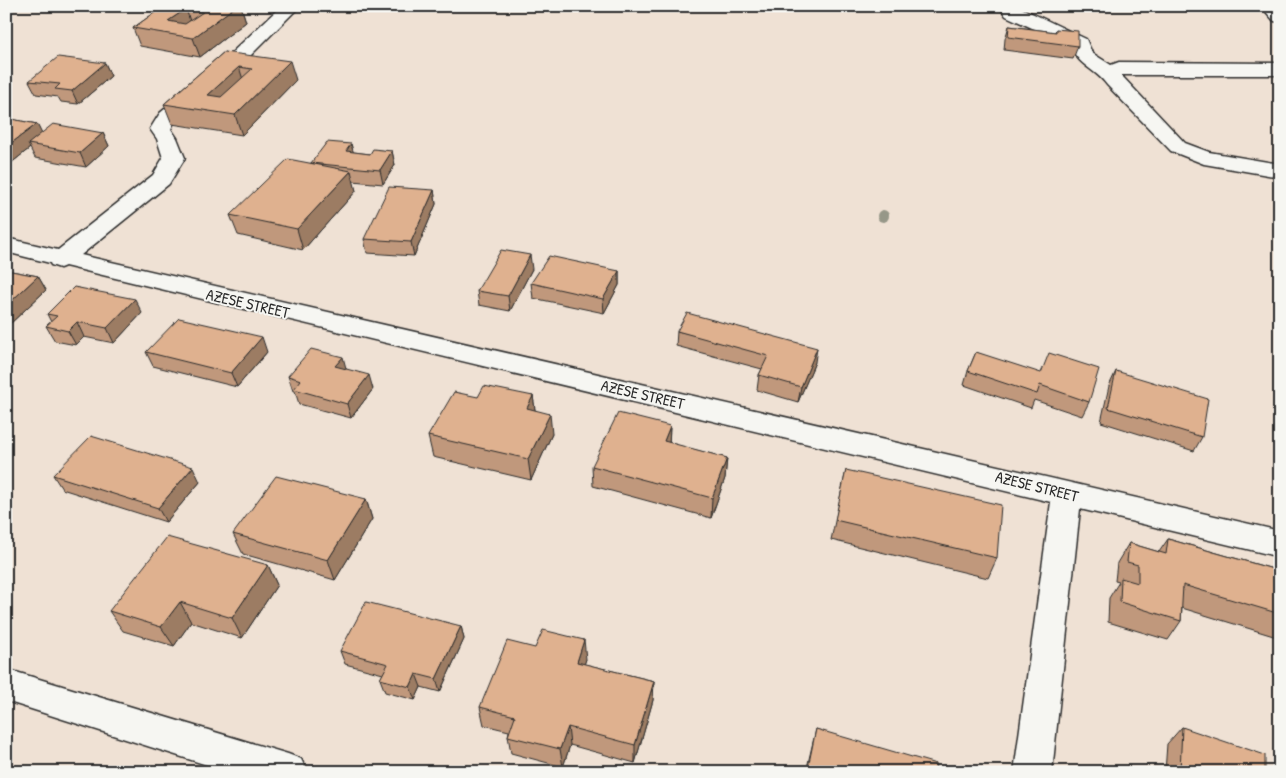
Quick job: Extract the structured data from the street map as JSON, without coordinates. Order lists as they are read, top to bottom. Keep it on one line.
{"streets":{"street":["AZESE STREET"]}}
